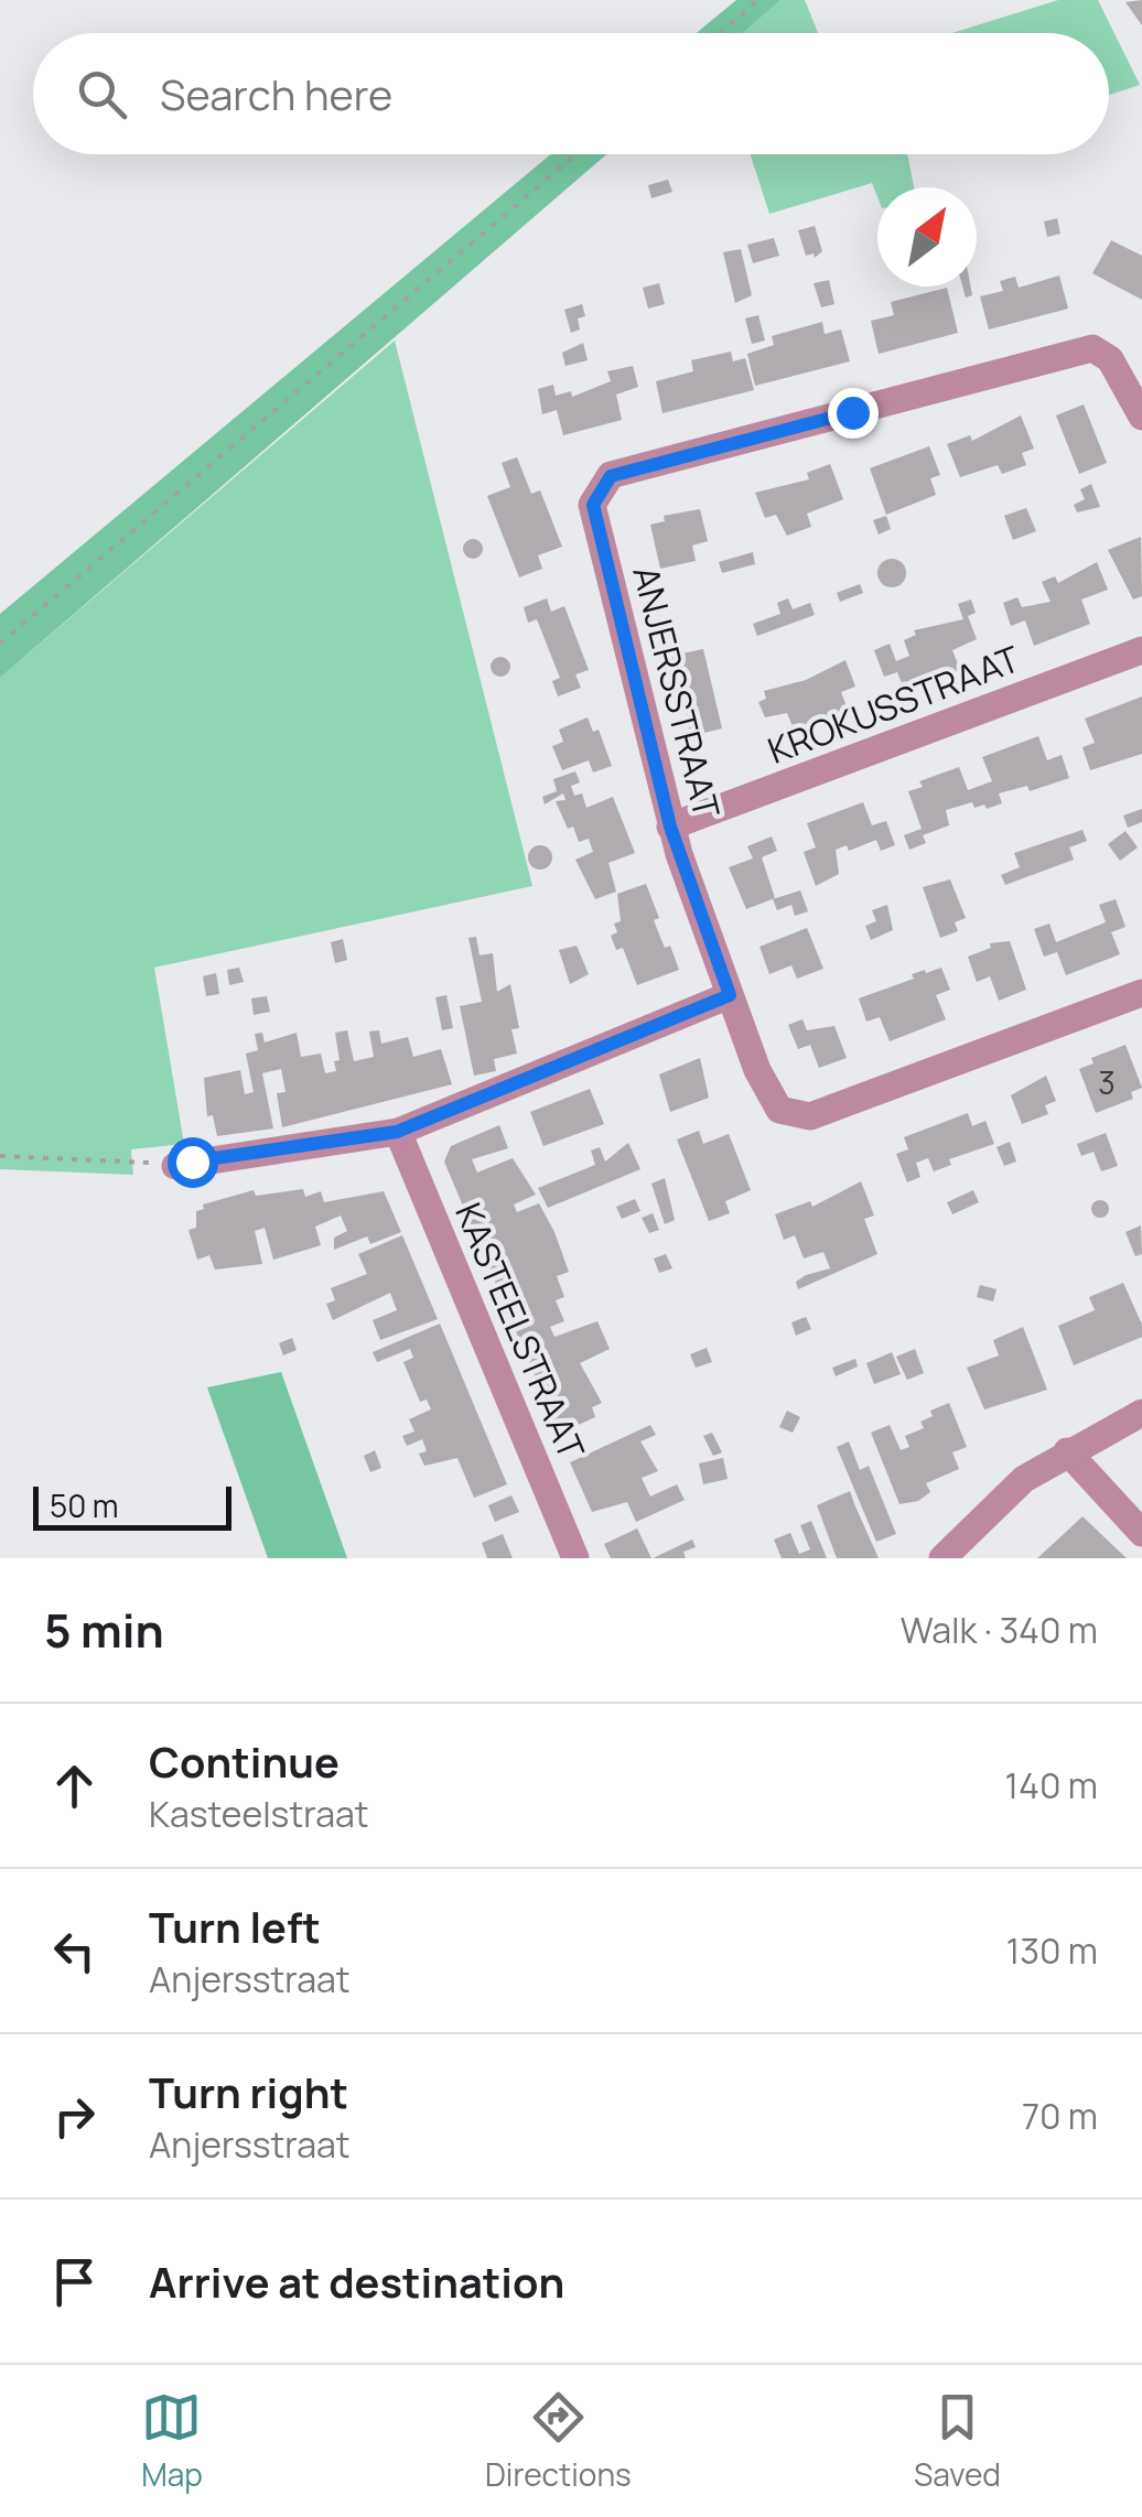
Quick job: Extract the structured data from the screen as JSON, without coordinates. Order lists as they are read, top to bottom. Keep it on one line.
{"streets":{"street":["ANJERSSTRAAT","KROKUSSTRAAT","KASTEELSTRAAT"]},"crossings":[["ANJERSSTRAAT","KROKUSSTRAAT"]],"house_numbers":["3"],"scale_bar":"50 m","north":"top right","page":{"search":"Search here","scale":"50 m","heading":["5 min","Walk · 340 m"],"list":[["Continue","Kasteelstraat","140 m"],["Turn left","Anjersstraat","130 m"],["Turn right","Anjersstraat","70 m"],"Arrive at destination"],"nav":["Map","Directions","Saved"]}}
